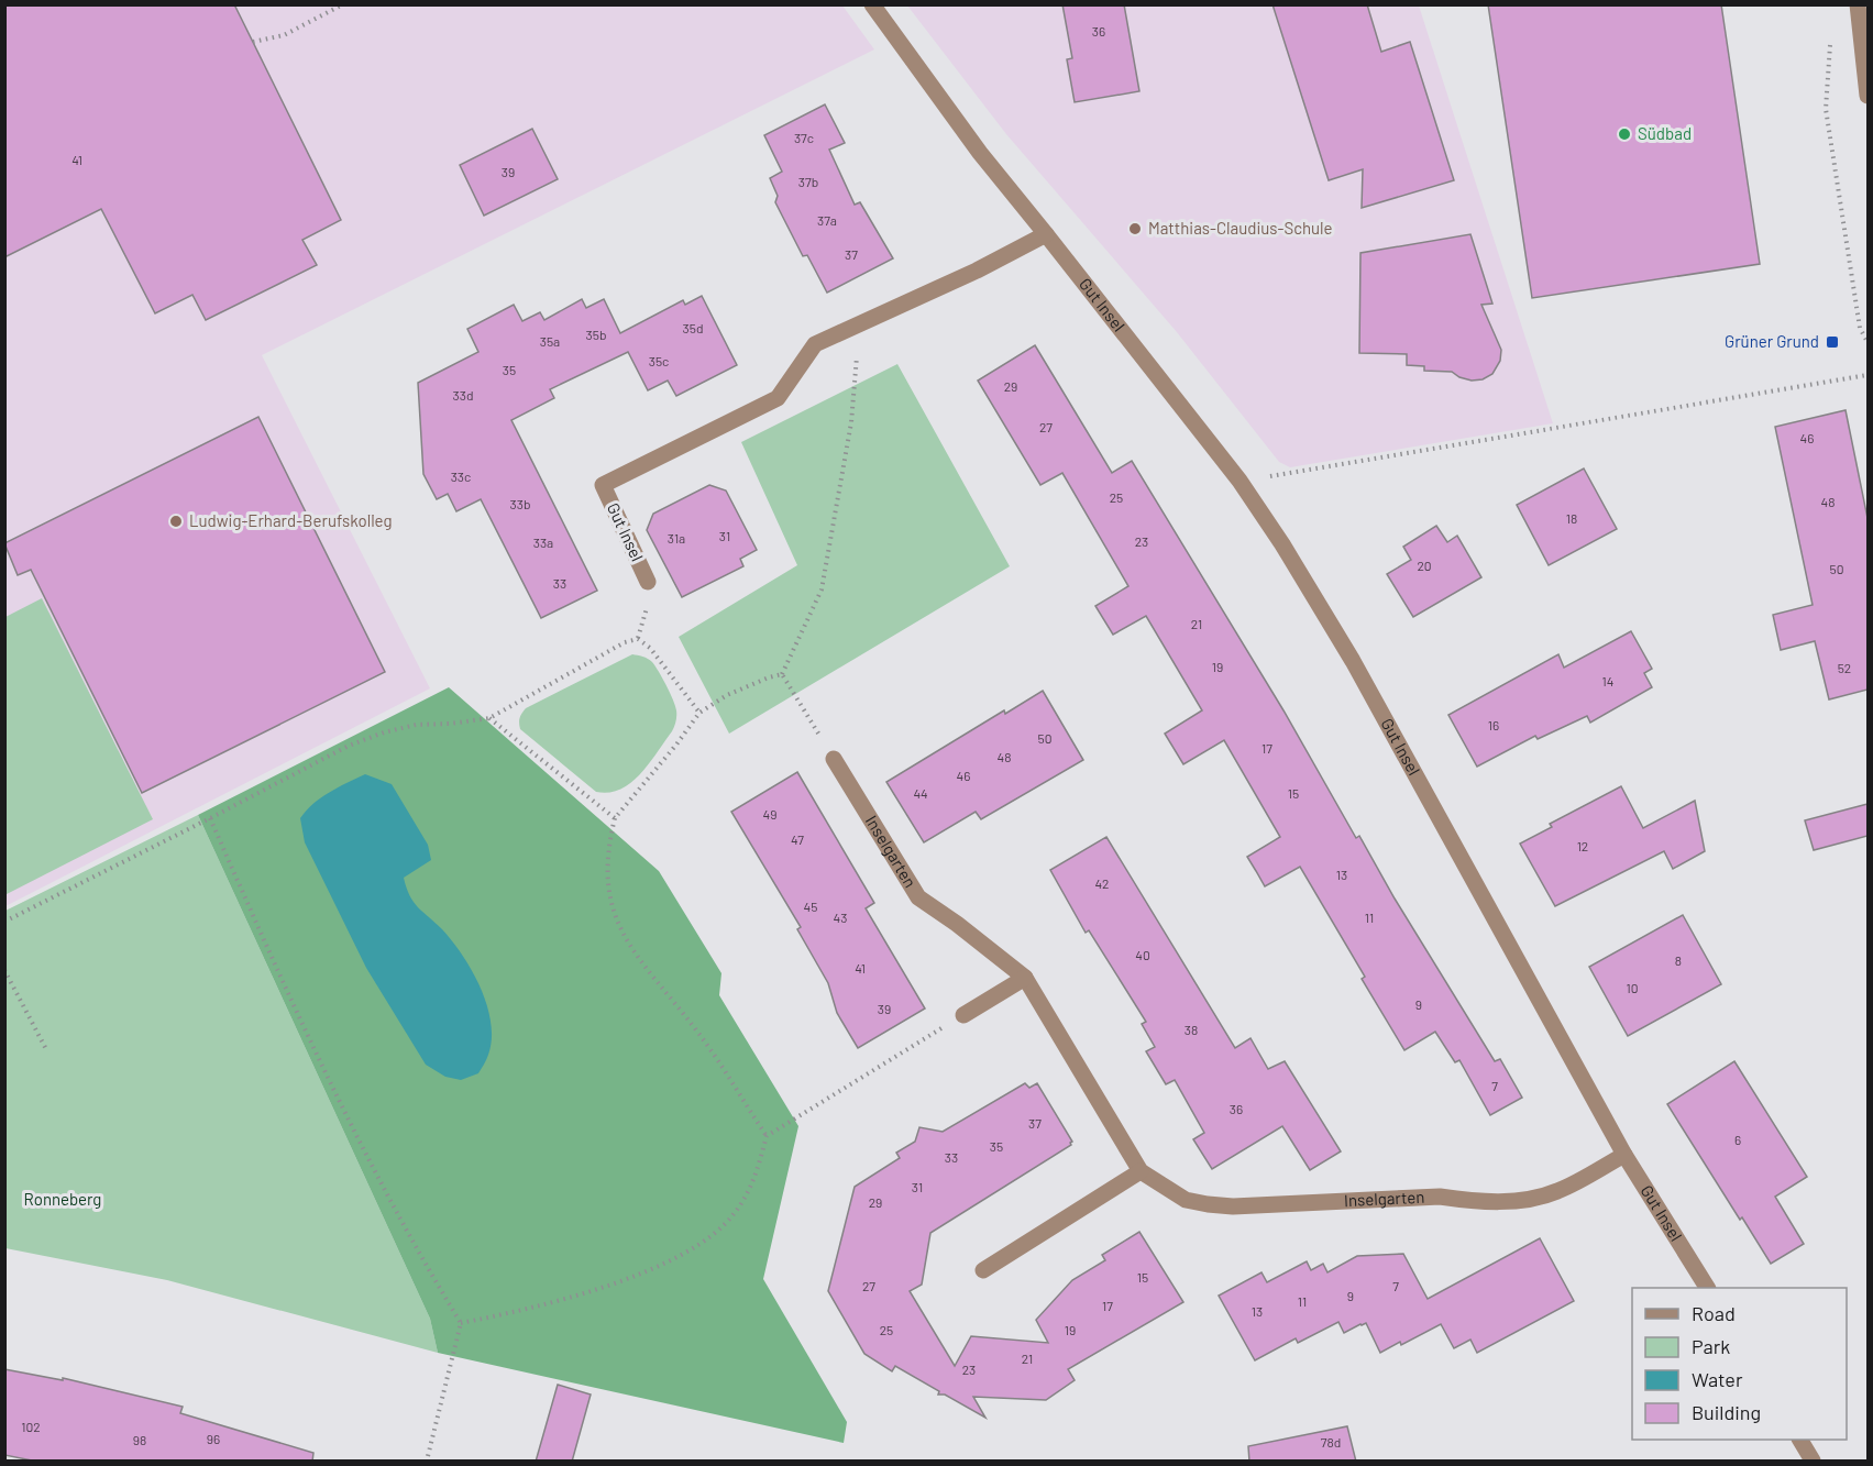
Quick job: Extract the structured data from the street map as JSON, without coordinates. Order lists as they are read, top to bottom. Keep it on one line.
{"streets":{"street":["Gut Insel","Inselgarten"]},"crossings":[["Gut Insel","Inselgarten"]],"parks":["Ronneberg"],"places":{"other":["Südbad","Matthias-Claudius-Schule","Ludwig-Erhard-Berufskolleg"],"transit":["Grüner Grund"]},"house_numbers":["36","37c","41","39","37b","37a","37","35d","35b","35a","35c","35","29","33d","27","46","33c","25","48","33b","18","31","31a","23","33a","20","50","33","21","19","52","14","16","50","17","48","46","44","15","49","47","12","13","42","45","43","11","40","8","41","10","9","39","38","7","36","37","6","35","33","31","29","15","27","7","9","11","17","13","25","19","21","23","102","96","98","78d"],"legend":["Road","Park","Water","Building"]}
